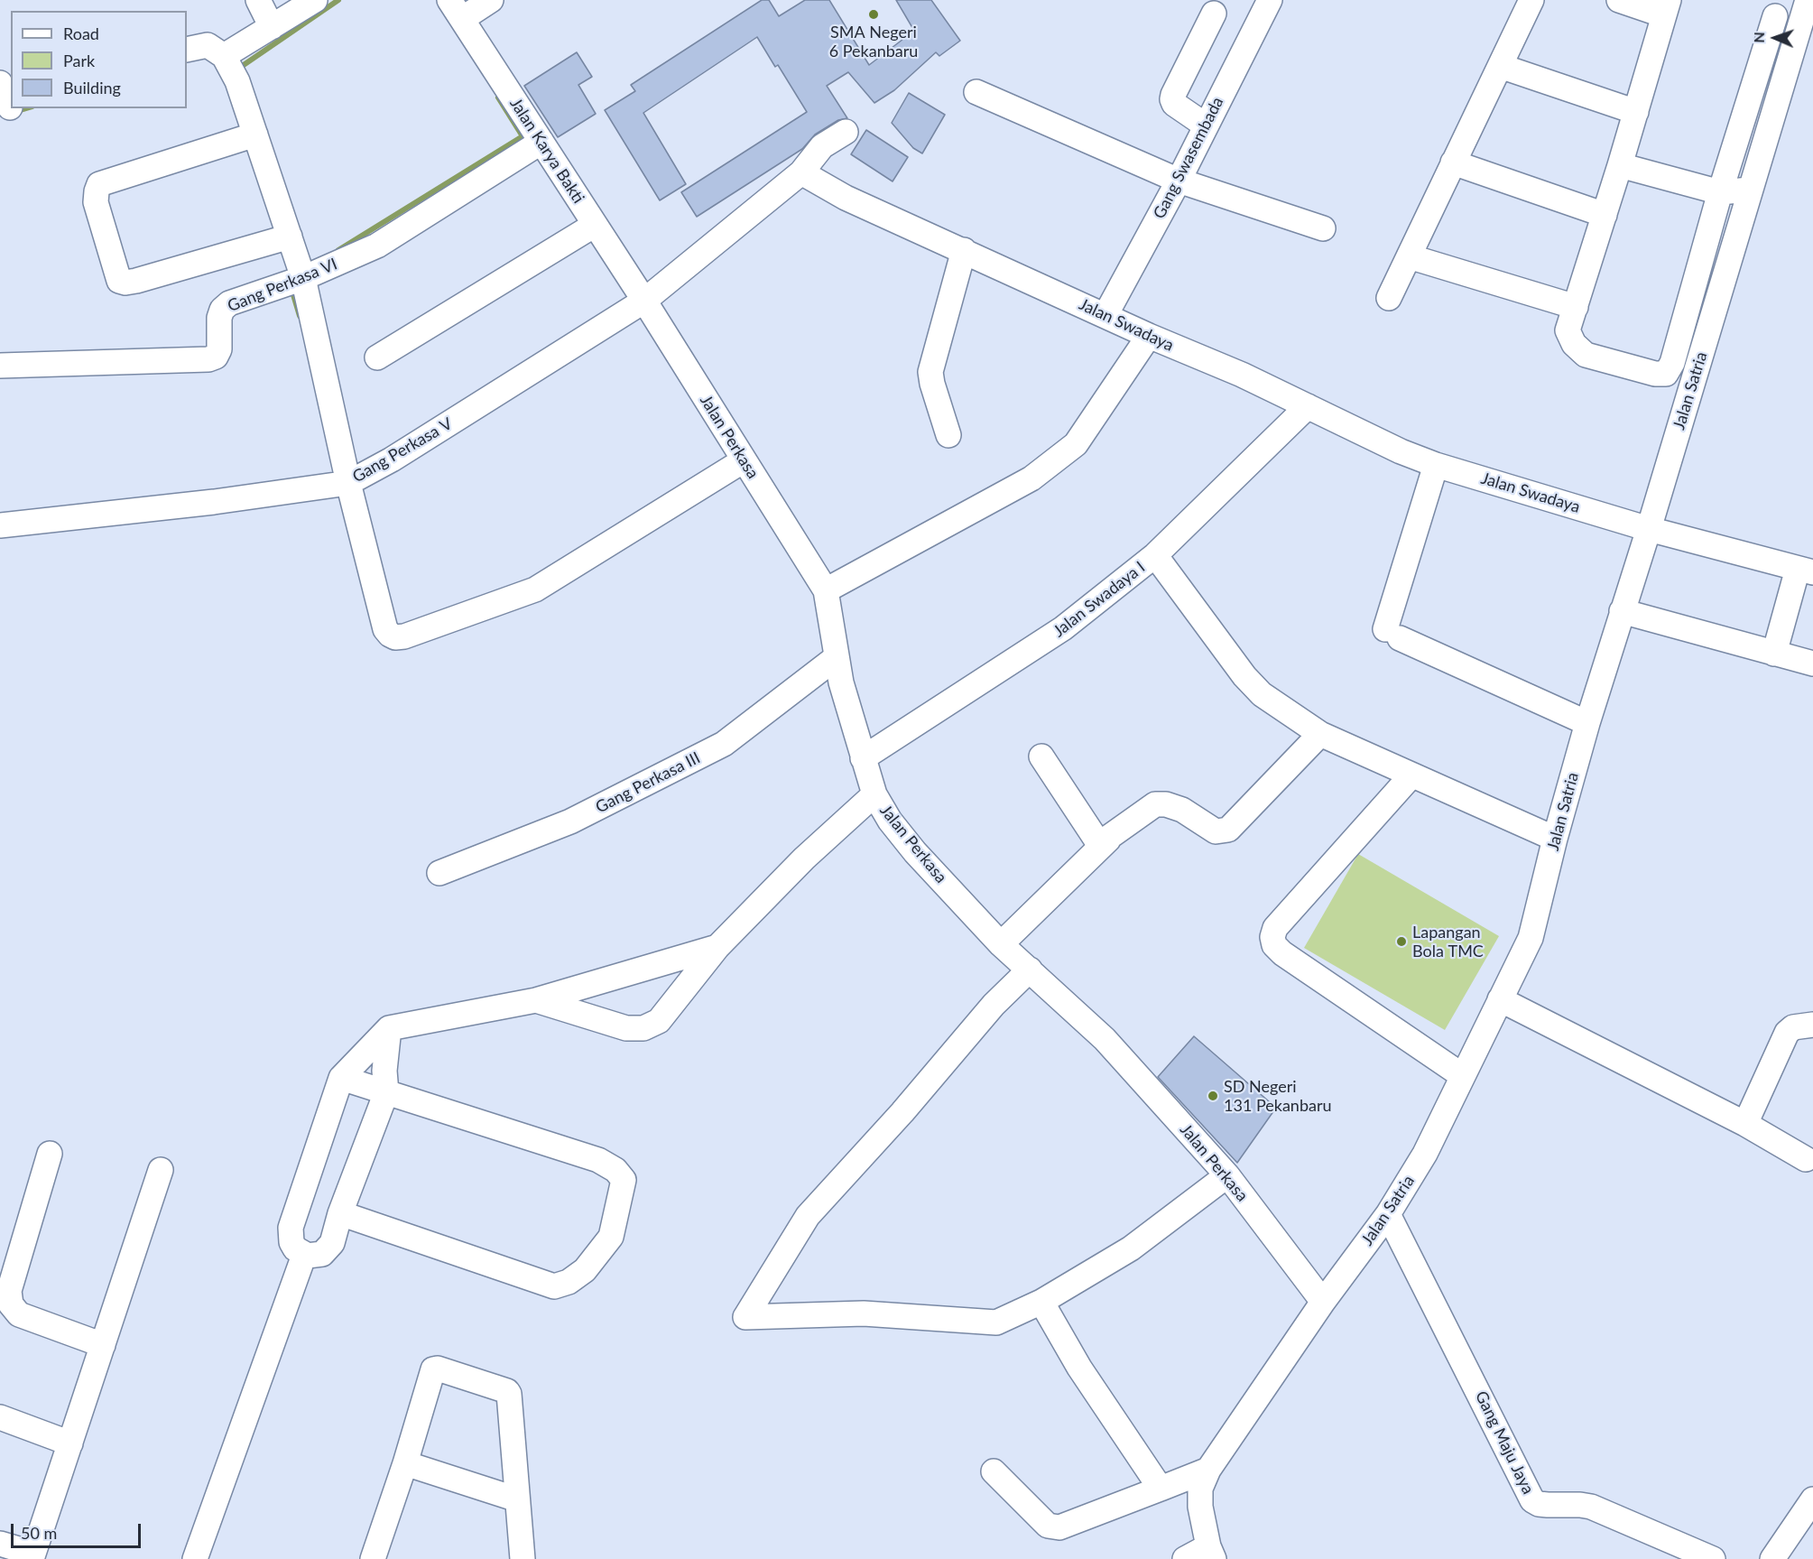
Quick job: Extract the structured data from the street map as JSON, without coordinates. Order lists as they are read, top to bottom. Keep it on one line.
{"streets":{"street":["Jalan Karya Bakti","Gang Swasembada","Gang Perkasa VI","Jalan Swadaya","Jalan Satria","Jalan Perkasa","Gang Perkasa V","Jalan Swadaya I","Gang Perkasa III","Gang Maju Jaya"]},"crossings":[["Jalan Karya Bakti","Gang Perkasa VI"],["Jalan Karya Bakti","Jalan Perkasa"],["Jalan Karya Bakti","Gang Perkasa V"],["Gang Swasembada","Jalan Swadaya"],["Jalan Swadaya","Jalan Satria"],["Jalan Swadaya","Jalan Swadaya I"],["Jalan Satria","Jalan Perkasa"],["Jalan Satria","Gang Maju Jaya"],["Jalan Perkasa","Gang Perkasa V"],["Jalan Perkasa","Jalan Swadaya I"],["Jalan Perkasa","Gang Perkasa III"]],"places":["SMA Negeri 6 Pekanbaru","Lapangan Bola TMC","SD Negeri 131 Pekanbaru"],"legend":["Road","Park","Building"],"scale_bar":"50 m","north":"left"}
